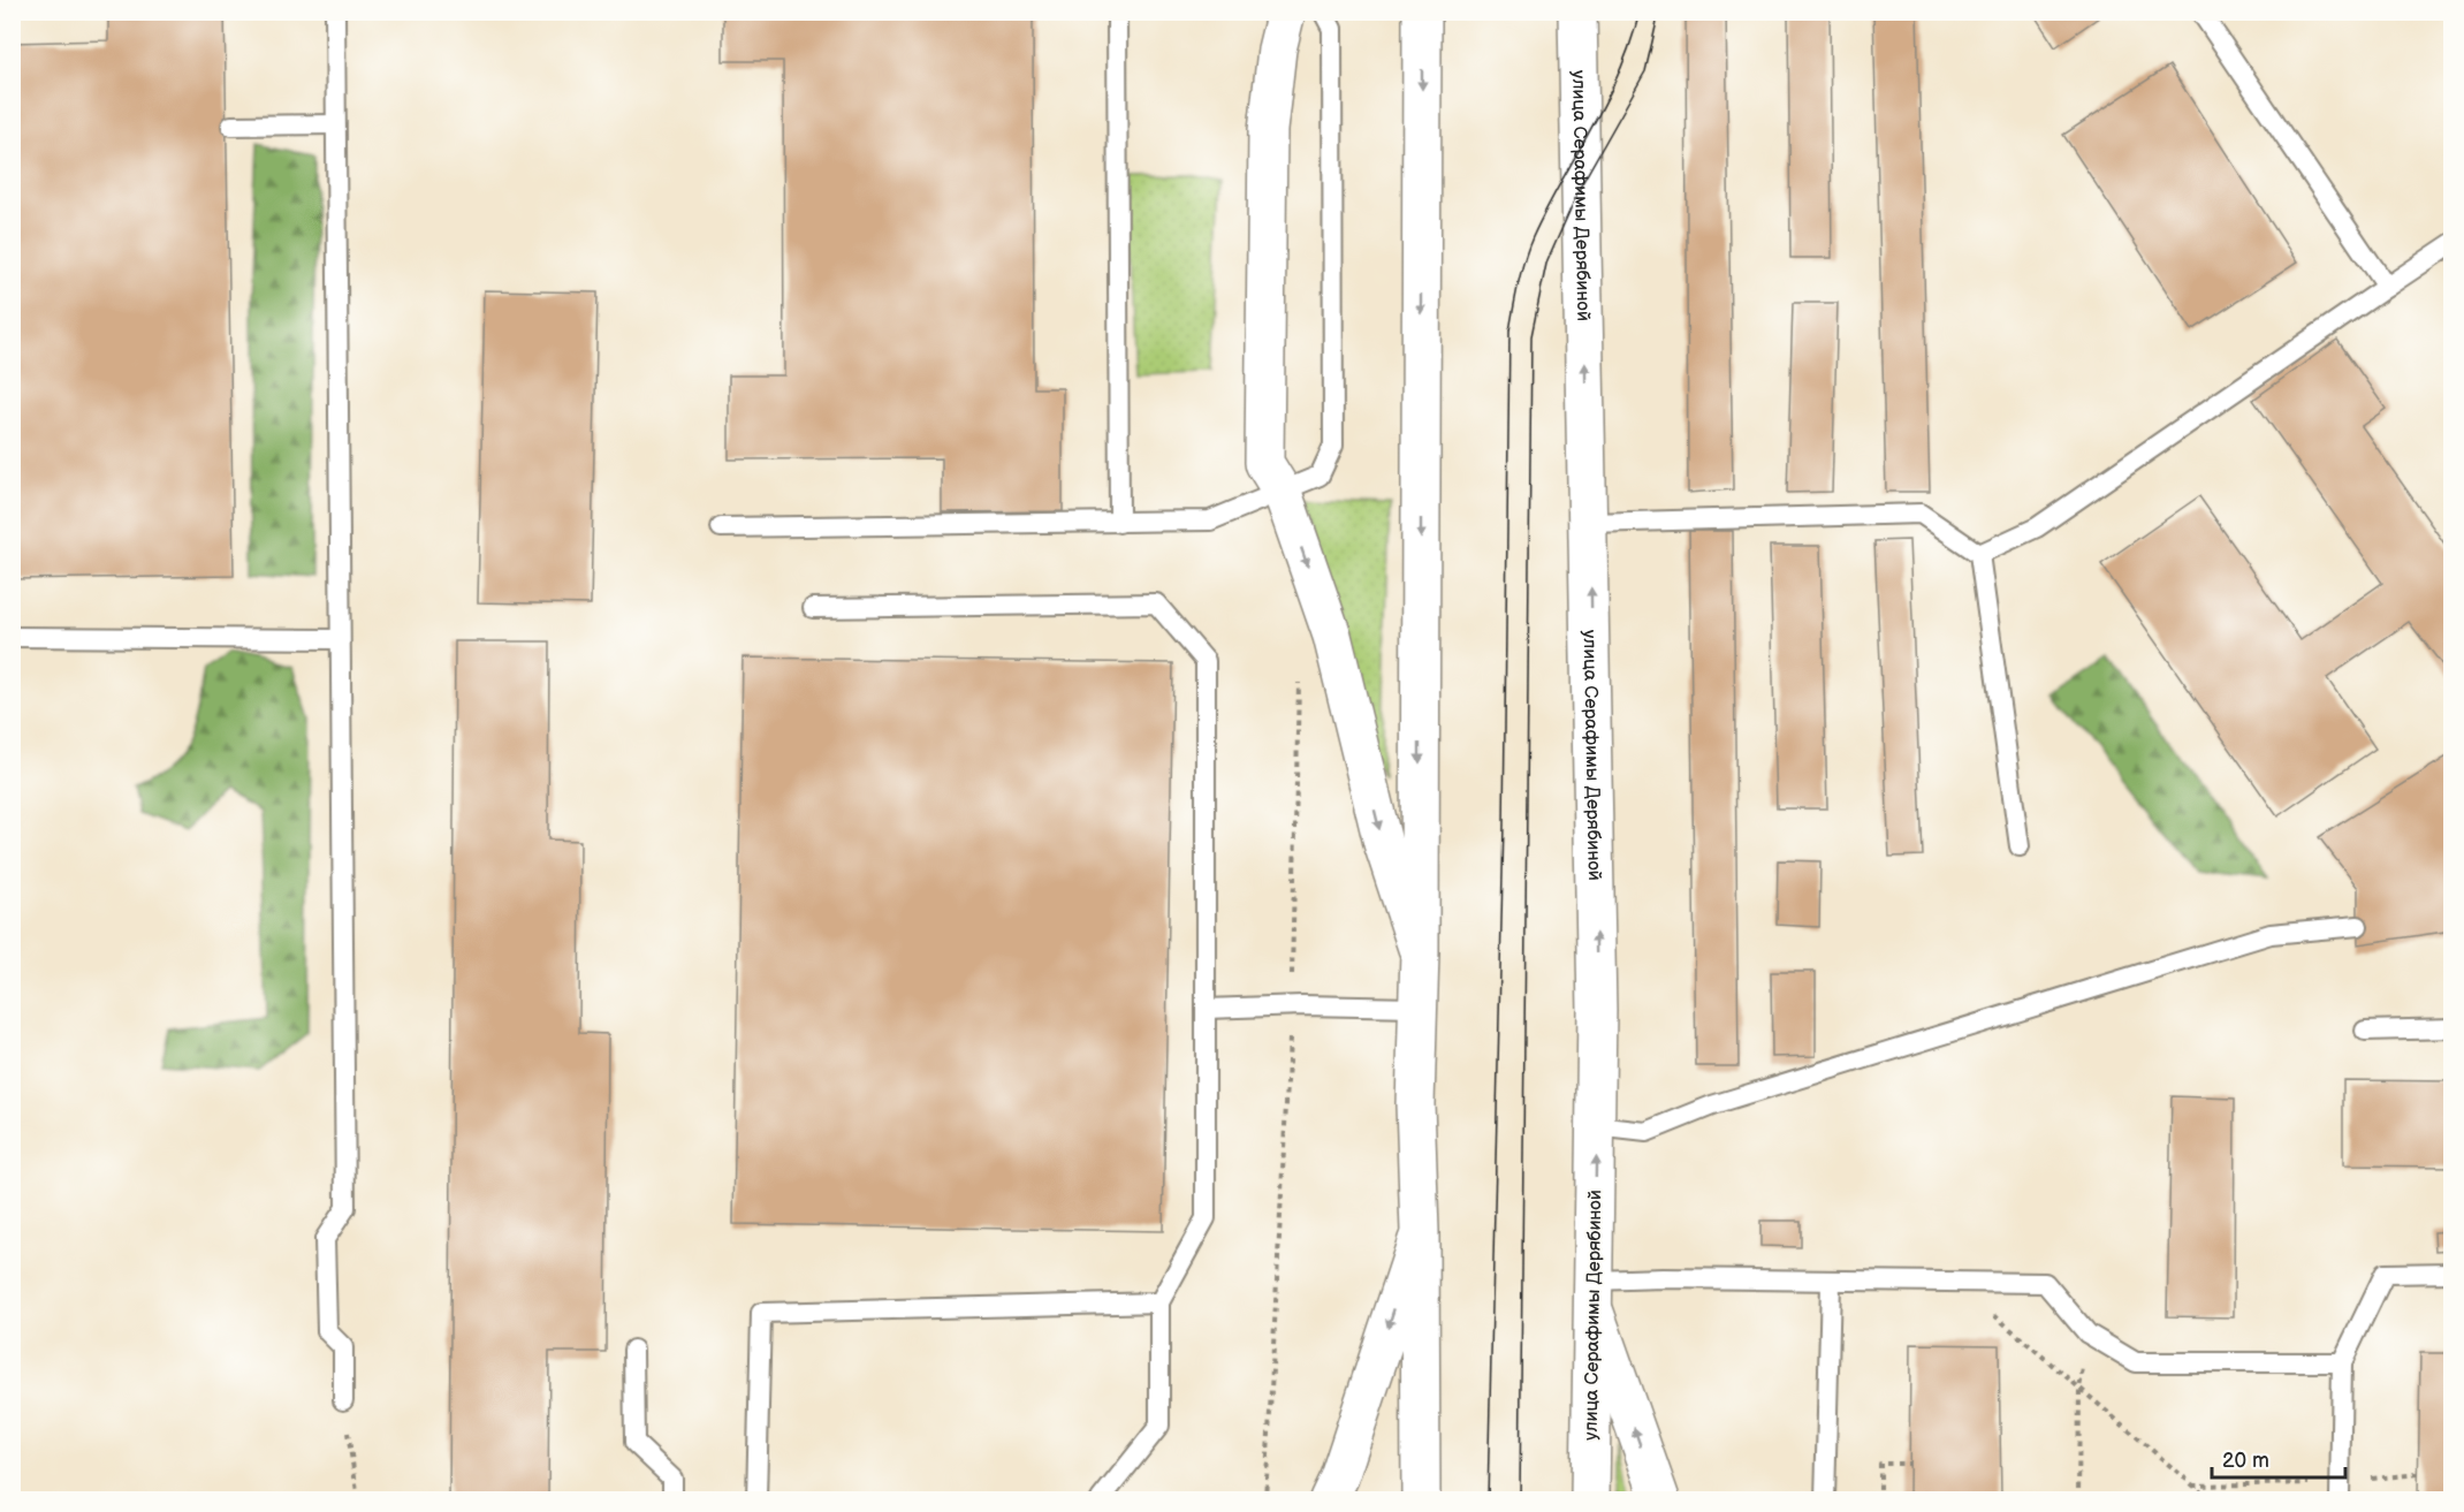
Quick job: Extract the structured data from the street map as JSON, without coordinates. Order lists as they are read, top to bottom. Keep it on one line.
{"streets":{"main road":["улица Серафимы Дерябиной"]},"scale_bar":"20 m"}
